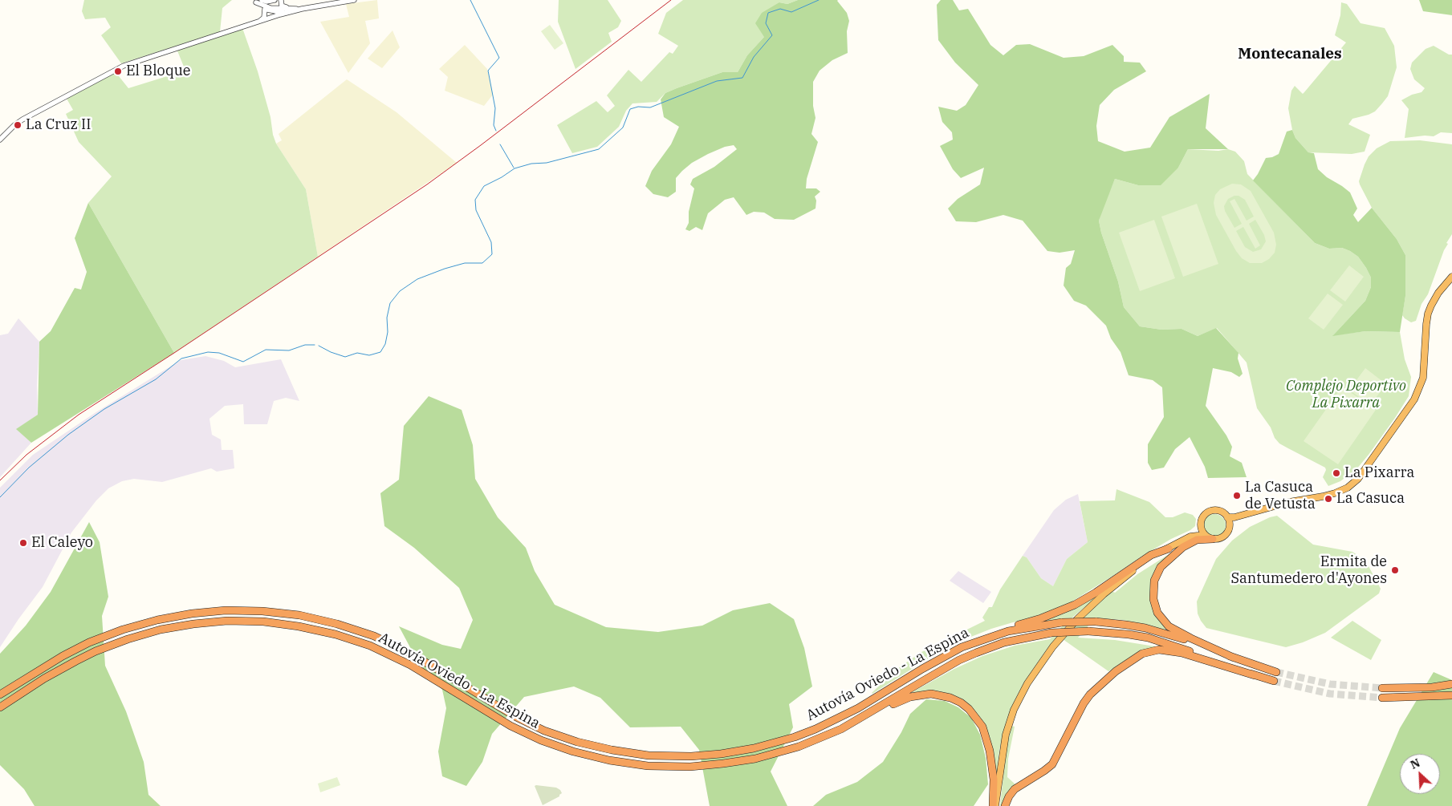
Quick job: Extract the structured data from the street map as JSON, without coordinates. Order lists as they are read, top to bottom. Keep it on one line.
{"streets":{"highway":["Autovía Oviedo - La Espina"]},"districts":["Montecanales"],"parks":["Complejo Deportivo La Pixarra"],"places":["El Bloque","La Cruz II","La Pixarra","La Casuca de Vetusta","La Casuca","El Caleyo","Ermita de Santumedero d'Ayones"],"north":"top left"}
